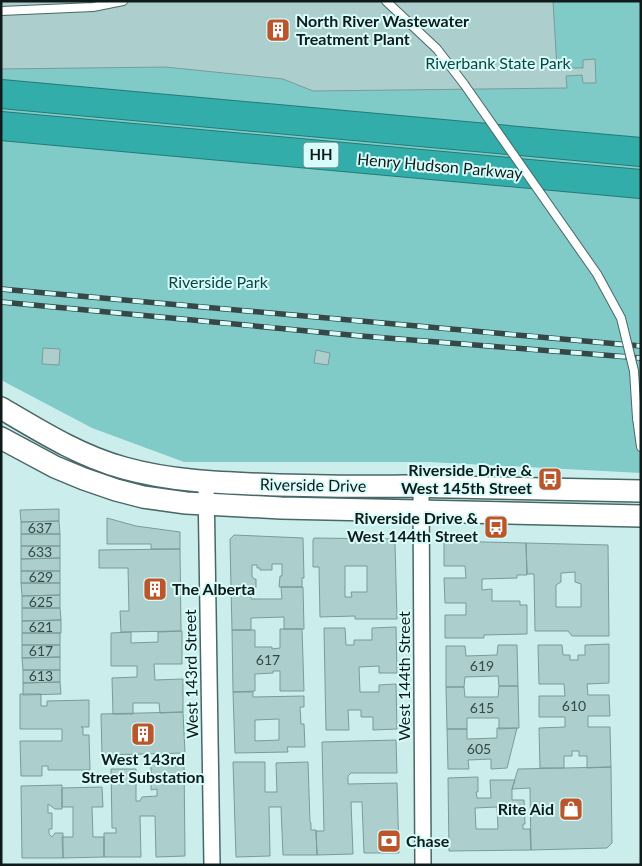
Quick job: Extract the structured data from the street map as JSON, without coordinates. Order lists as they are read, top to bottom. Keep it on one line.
{"streets":{"highway":["HH","Henry Hudson Parkway"],"main road":["Riverside Drive"],"street":["West 143rd Street","West 144th Street"]},"crossings":[["Riverside Drive","West 143rd Street"],["Riverside Drive","West 144th Street"]],"parks":["Riverbank State Park","Riverside Park"],"places":{"building":["North River Wastewater Treatment Plant","The Alberta","West 143rd Street Substation"],"bus stop":["Riverside Drive & West 145th Street","Riverside Drive & West 144th Street"],"shop":["Rite Aid"],"bank":["Chase"]},"house_numbers":["637","633","629","625","621","617","617","619","613","610","615","605"]}
